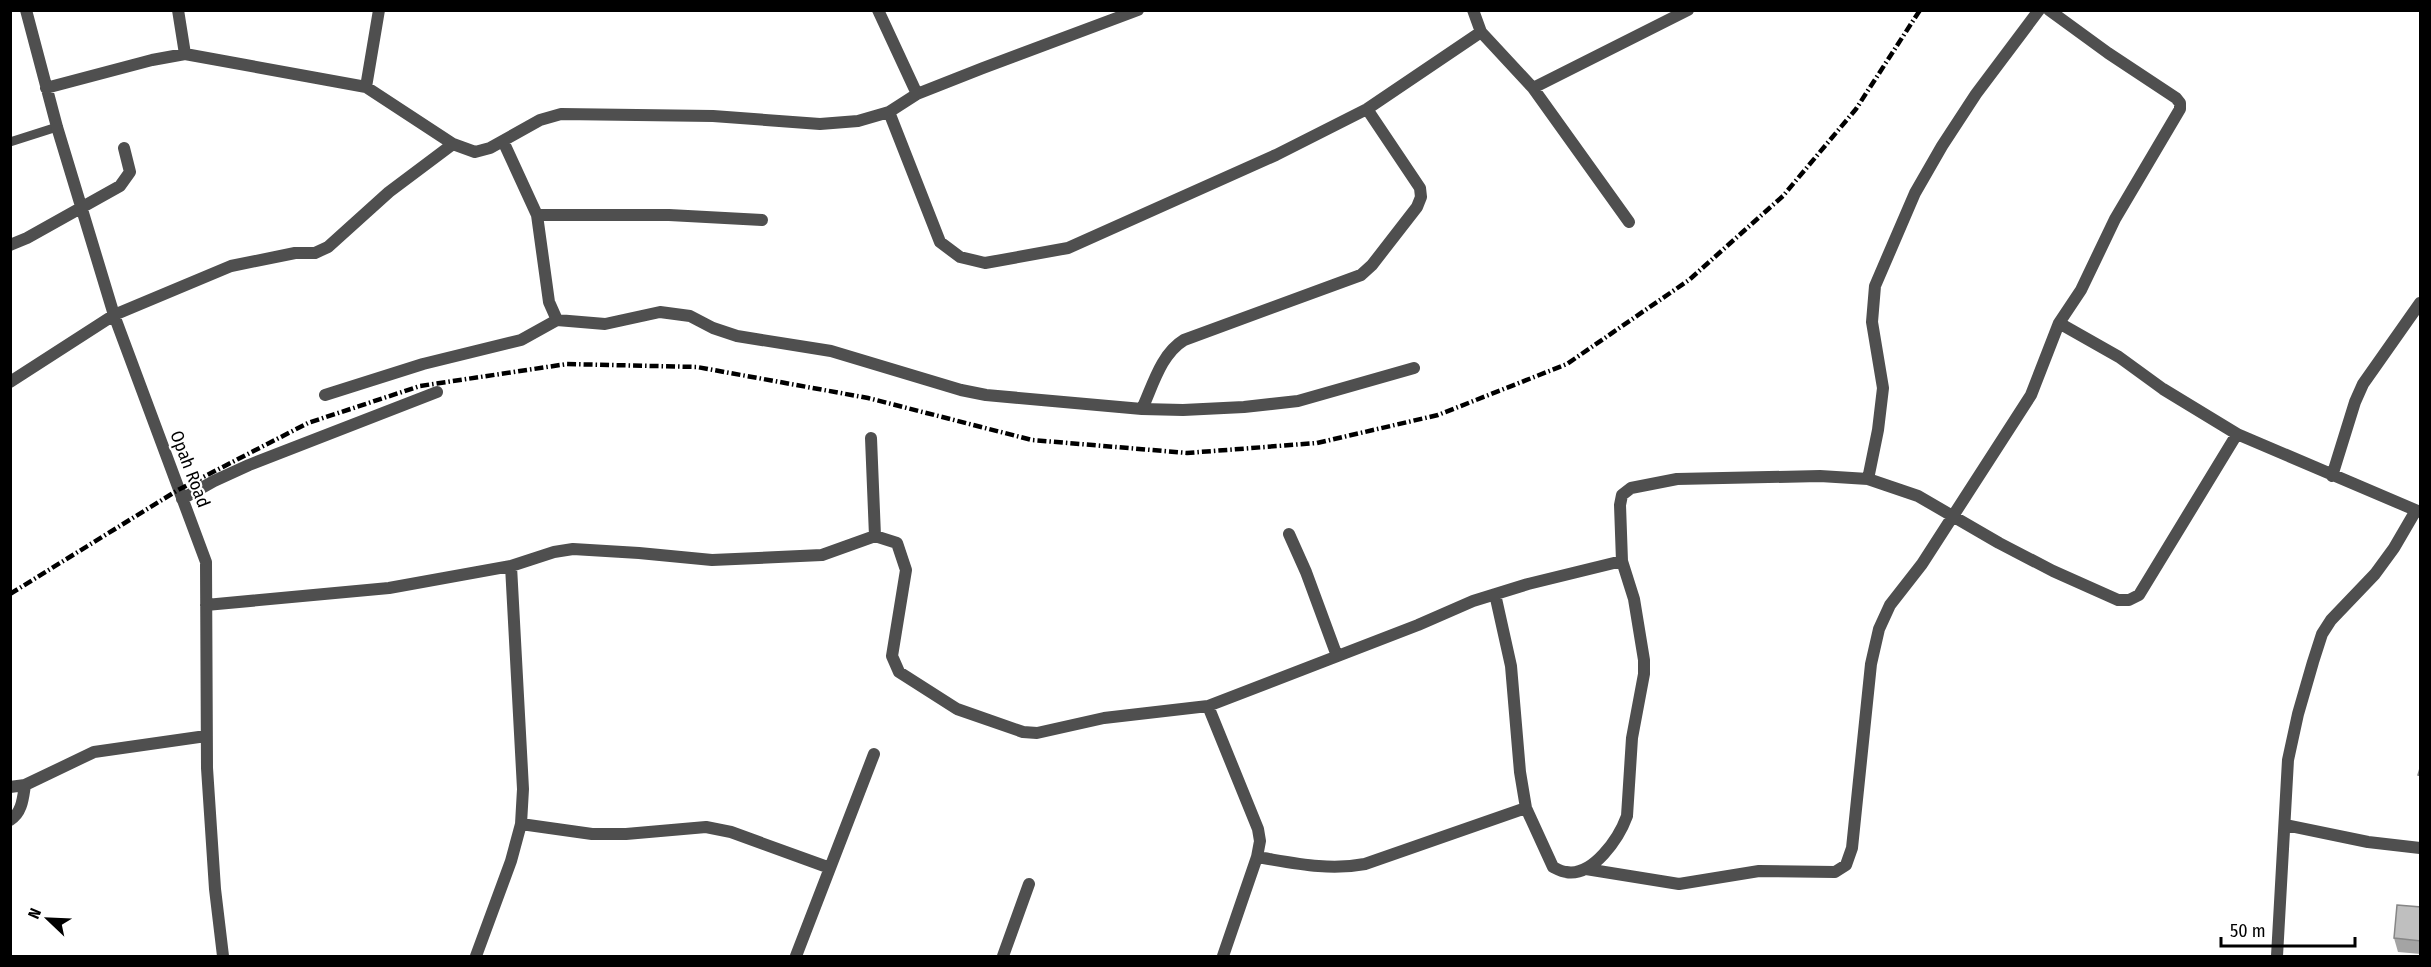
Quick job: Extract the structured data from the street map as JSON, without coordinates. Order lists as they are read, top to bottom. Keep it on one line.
{"streets":{"street":["Opah Road"]},"scale_bar":"50 m","north":"top left"}
